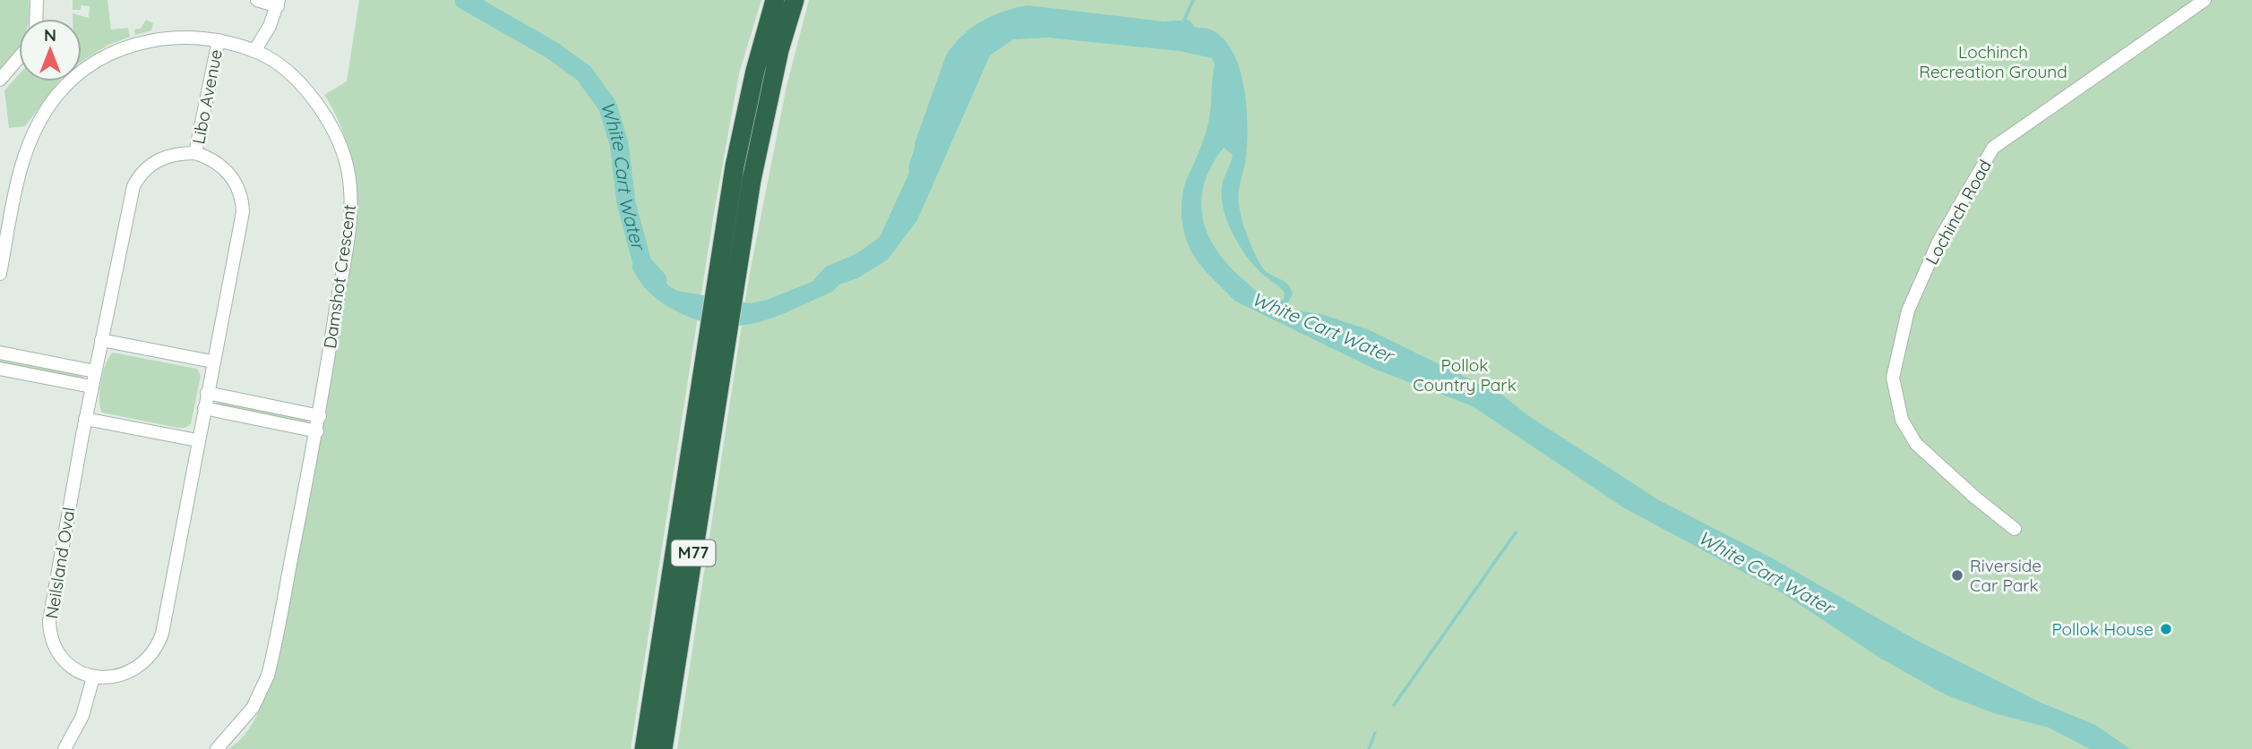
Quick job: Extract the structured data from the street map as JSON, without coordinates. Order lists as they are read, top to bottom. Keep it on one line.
{"streets":{"highway":["M77"],"street":["Libo Avenue","Lochinch Road","Damshot Crescent","Neilsland Oval"]},"crossings":[["Libo Avenue","Damshot Crescent"],["Libo Avenue","Neilsland Oval"]],"water":["White Cart Water"],"parks":["Lochinch Recreation Ground","Pollok Country Park"],"places":["Riverside Car Park","Pollok House"],"north":"top"}
